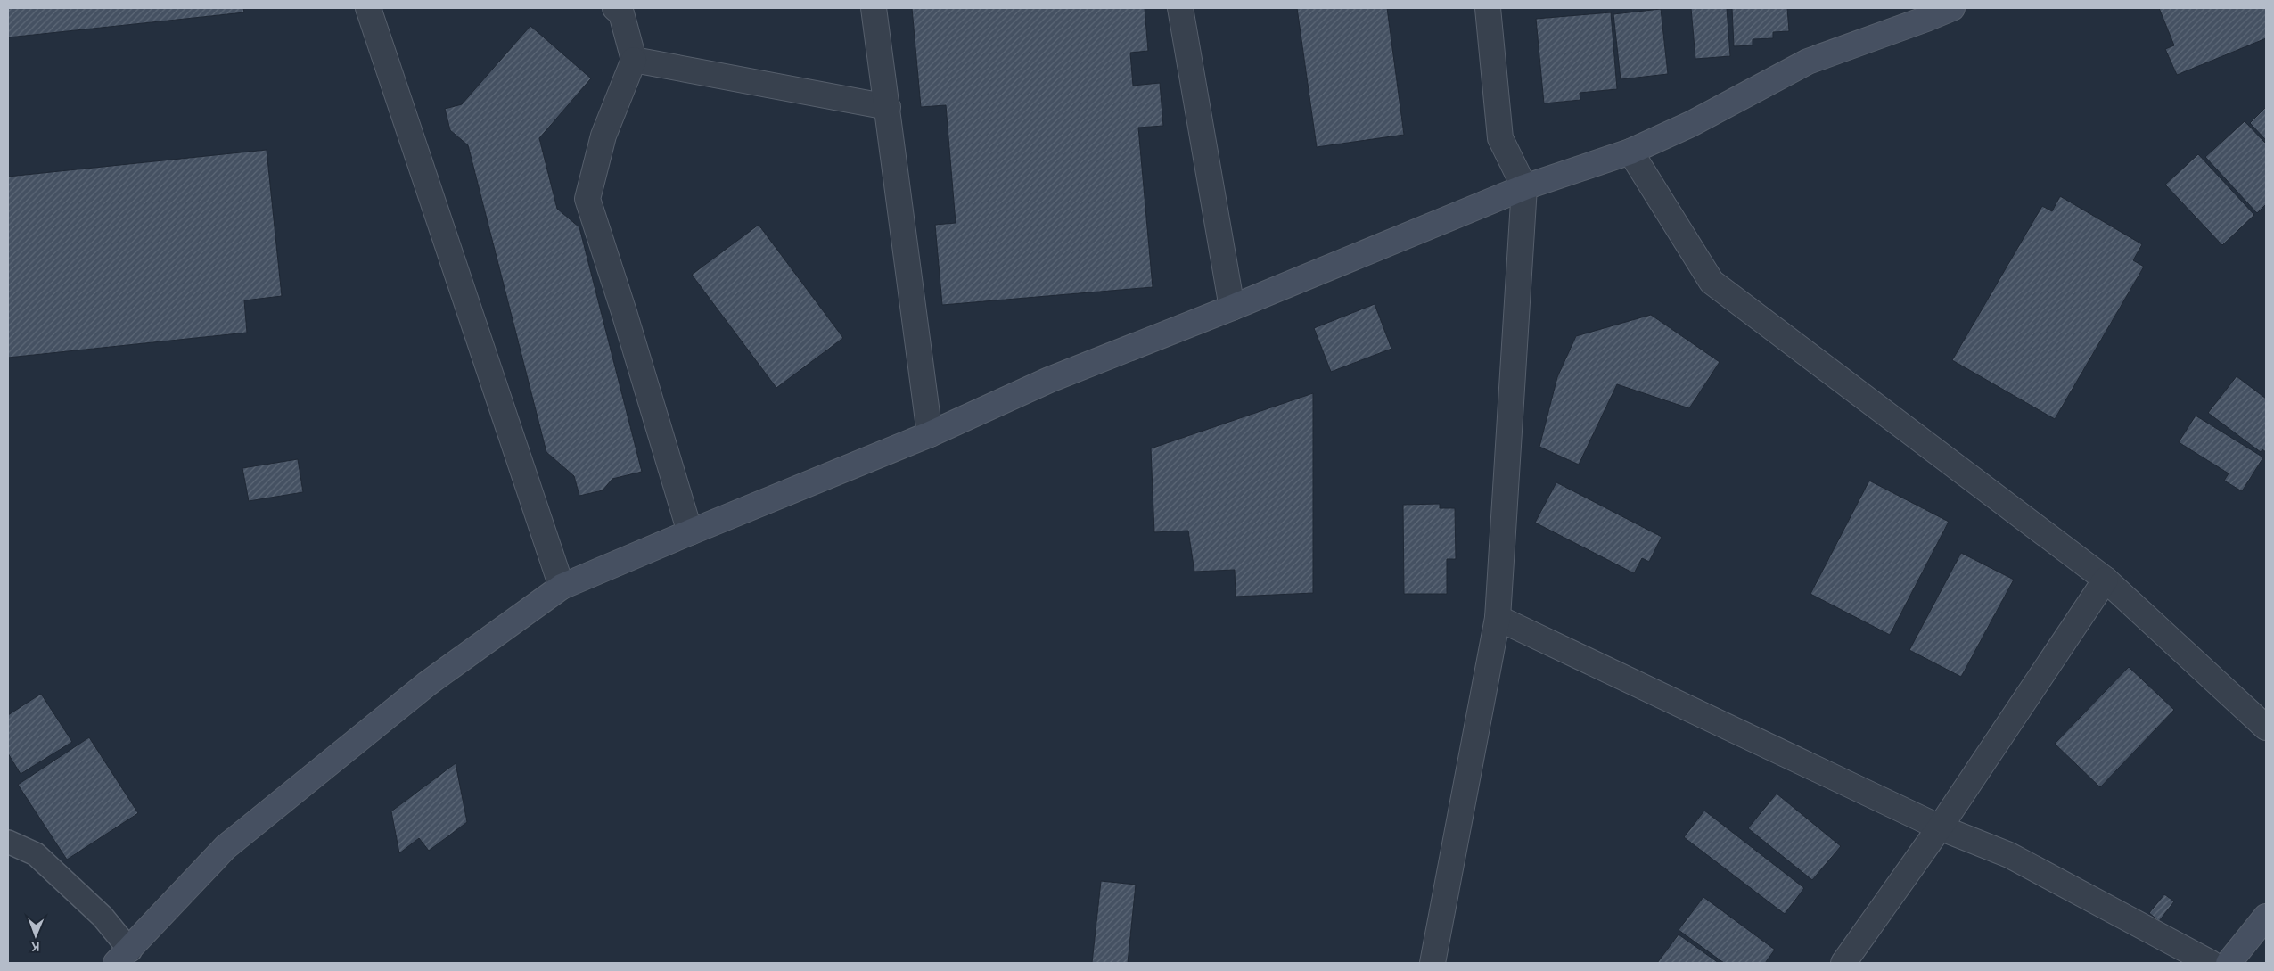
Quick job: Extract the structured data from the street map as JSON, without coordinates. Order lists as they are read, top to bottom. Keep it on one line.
{"north":"bottom"}
